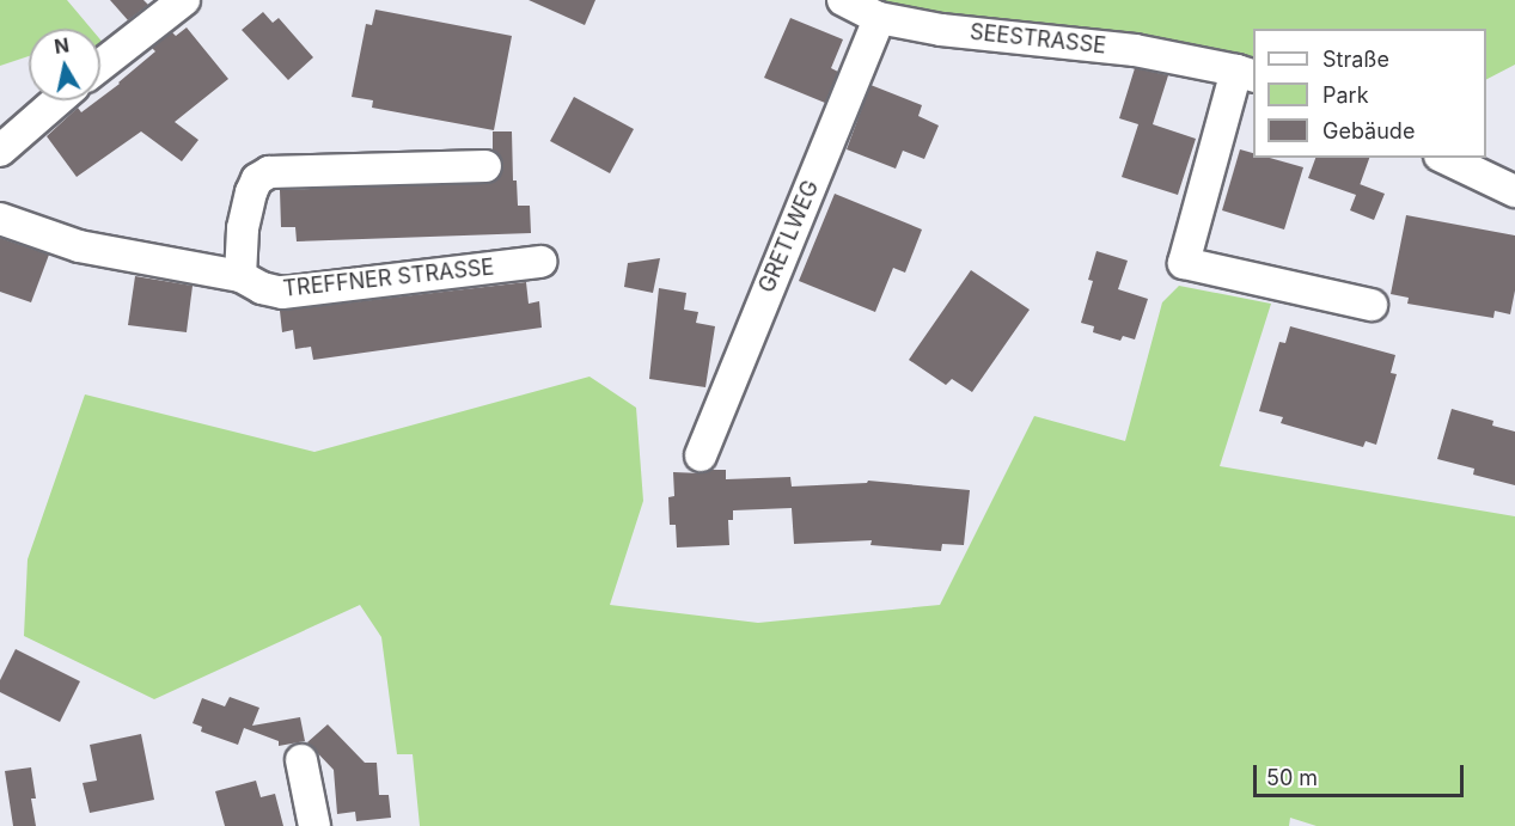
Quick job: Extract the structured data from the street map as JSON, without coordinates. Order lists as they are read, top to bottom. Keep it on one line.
{"streets":{"street":["SEESTRASSE","GRETLWEG","TREFFNER STRASSE"]},"crossings":[["SEESTRASSE","GRETLWEG"]],"legend":["Straße","Park","Gebäude"],"scale_bar":"50 m","north":"top"}
